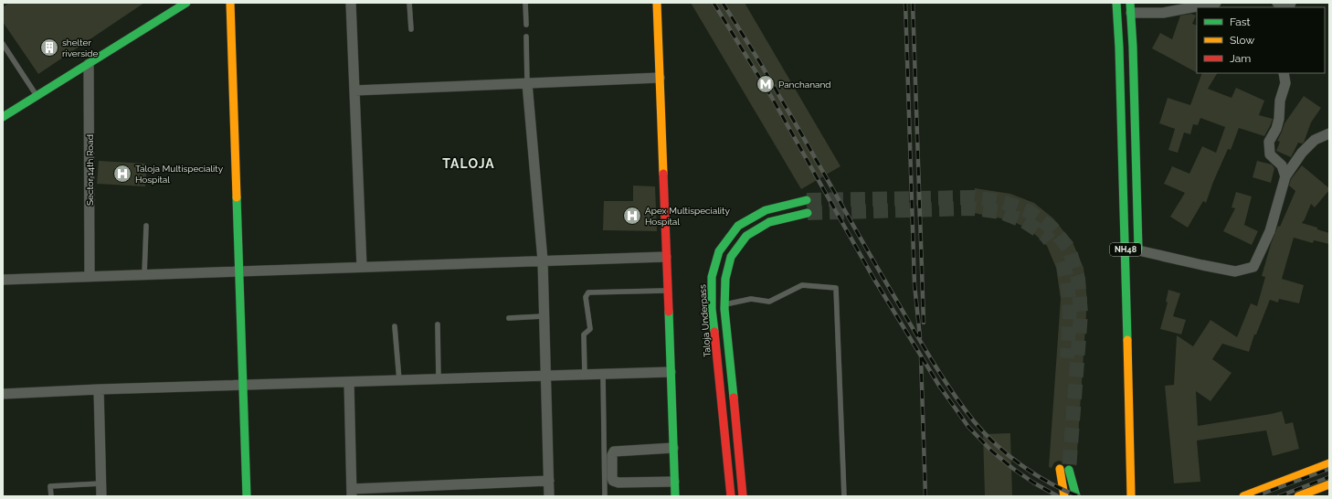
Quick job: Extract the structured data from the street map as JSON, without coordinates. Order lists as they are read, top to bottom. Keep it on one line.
{"streets":{"main road":["NH48","Taloja Underpass"],"street":["Sector 14th Road"]},"districts":["TALOJA"],"places":{"building":["shelter riverside"],"metro station":["Panchanand"],"hospital":["Taloja Multispeciality Hospital","Apex Multispeciality Hospital"]},"legend":["Fast","Slow","Jam"]}
